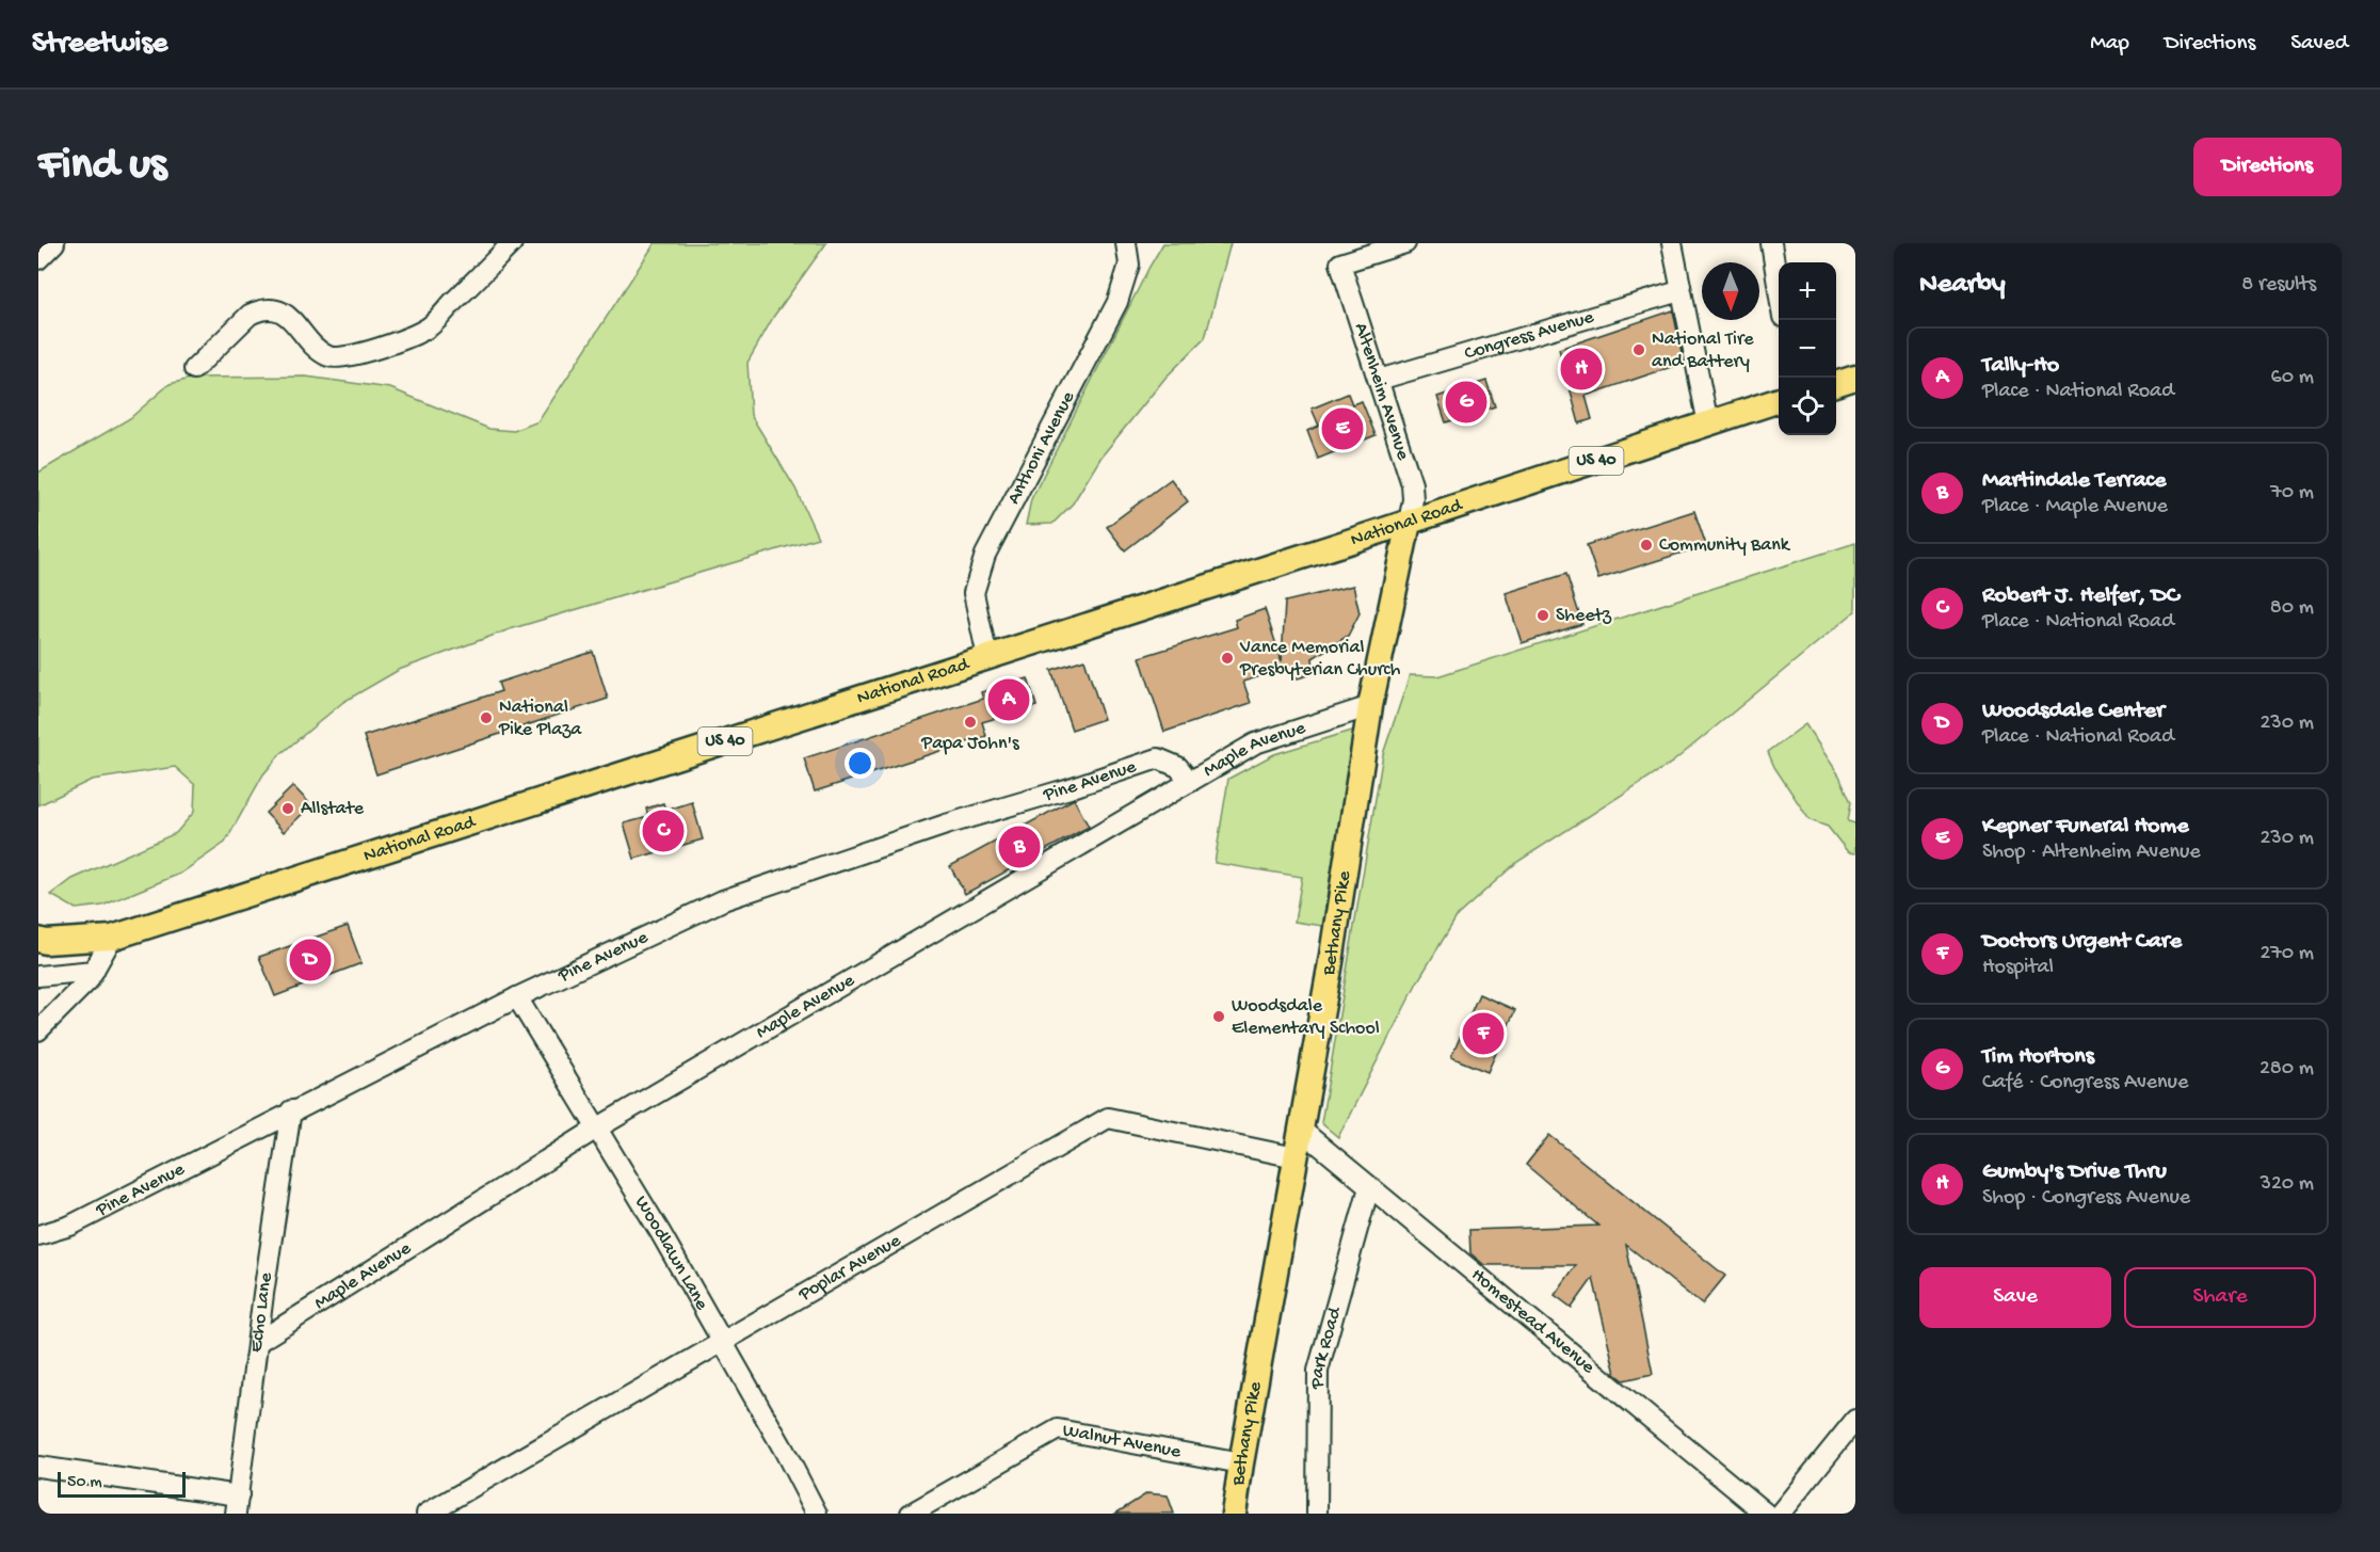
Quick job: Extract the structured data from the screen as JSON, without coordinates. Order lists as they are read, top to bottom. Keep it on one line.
{"streets":{"main road":["US 40","National Road","Bethany Pike"],"street":["Congress Avenue","Altenheim Avenue","Anthoni Avenue","Maple Avenue","Pine Avenue","Woodlawn Lane","Poplar Avenue","Echo Lane","Homestead Avenue","Park Road","Walnut Avenue"]},"crossings":[["Congress Avenue","Altenheim Avenue"],["Altenheim Avenue","National Road"],["Altenheim Avenue","Bethany Pike"],["Anthoni Avenue","National Road"],["National Road","Bethany Pike"],["Maple Avenue","Pine Avenue"],["Maple Avenue","Bethany Pike"],["Maple Avenue","Woodlawn Lane"],["Maple Avenue","Echo Lane"],["Pine Avenue","Woodlawn Lane"],["Pine Avenue","Echo Lane"],["Bethany Pike","Poplar Avenue"],["Bethany Pike","Homestead Avenue"],["Bethany Pike","Walnut Avenue"],["Woodlawn Lane","Poplar Avenue"],["Homestead Avenue","Park Road"]],"places":["National Tire and Battery","Community Bank","Sheetz","Vance Memorial Presbyterian Church","National Pike Plaza","Papa John's","Allstate","Woodsdale Elementary School"],"scale_bar":"50 m","north":"bottom","page":{"header":"Streetwise","nav":["Map","Directions","Saved"],"buttons":["Directions",["Save","Share"]],"title":"Find us","heading":["Nearby","8 results"],"map_buttons":["+","−"],"list":[{"mark":"A","name":"Tally-Ho","note":"Place · National Road","value":"60 m"},{"mark":"B","name":"Martindale Terrace","note":"Place · Maple Avenue","value":"70 m"},{"mark":"C","name":"Robert J. Helfer, DC","note":"Place · National Road","value":"80 m"},{"mark":"D","name":"Woodsdale Center","note":"Place · National Road","value":"230 m"},{"mark":"E","name":"Kepner Funeral Home","note":"Shop · Altenheim Avenue","value":"230 m"},{"mark":"F","name":"Doctors Urgent Care","note":"Hospital","value":"270 m"},{"mark":"G","name":"Tim Hortons","note":"Café · Congress Avenue","value":"280 m"},{"mark":"H","name":"Gumby's Drive Thru","note":"Shop · Congress Avenue","value":"320 m"}],"pins":["H","G","E","A","C","B","D","F"],"scale":"50 m"}}
